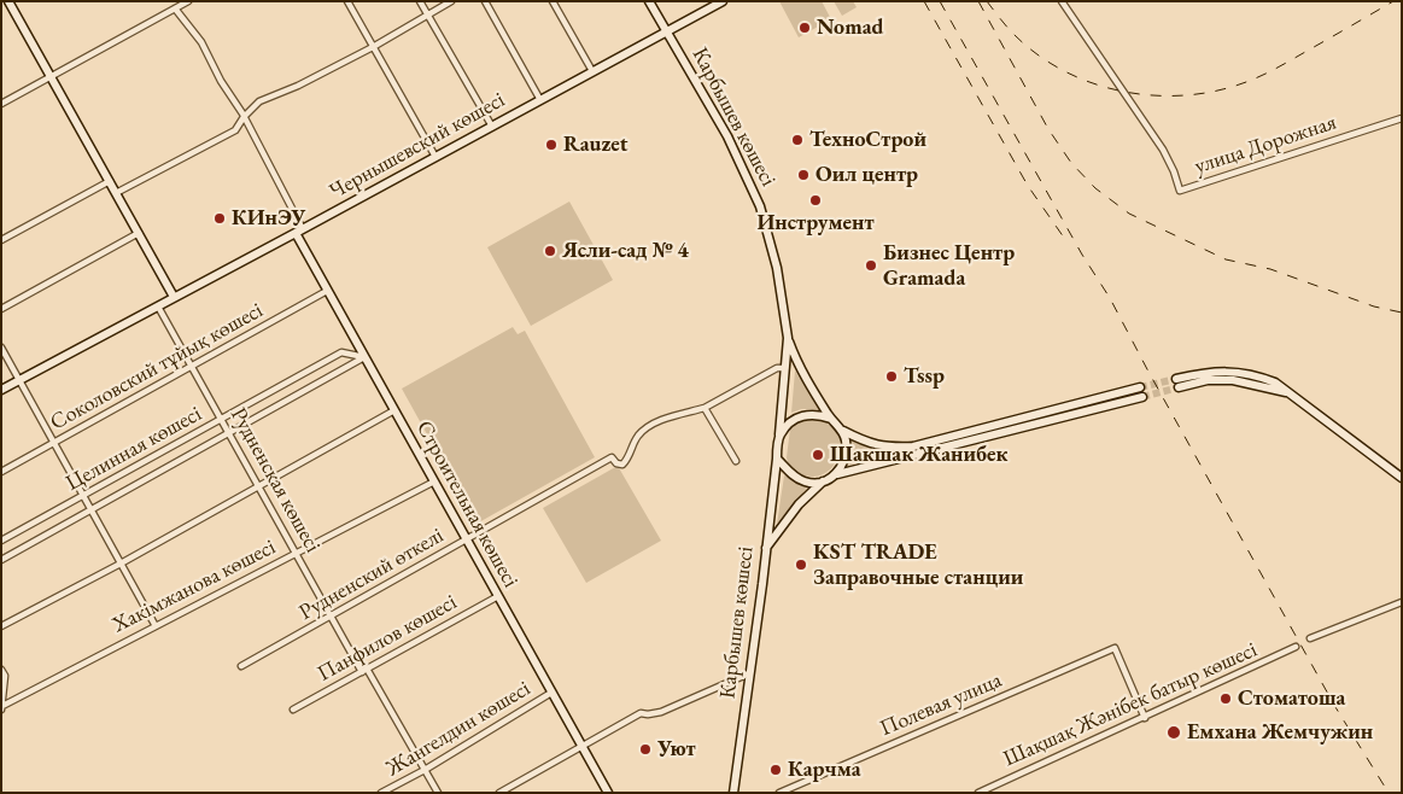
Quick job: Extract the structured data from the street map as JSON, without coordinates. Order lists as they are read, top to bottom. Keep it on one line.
{"streets":{"main road":["Карбышев көшесі","Чернышевский көшесі","Строительная көшесі"],"street":["улица Дорожная","Соколовский тұйық көшесі","Целинная көшесі","Рудненская көшесі","Рудненский өткелі","Хакімжанова көшесі","Панфилов көшесі","Полевая улица","Шақшақ Жәнібек батыр көшесі","Жангелдин көшесі"]},"crossings":[["Карбышев көшесі","Чернышевский көшесі"],["Чернышевский көшесі","Рудненская көшесі"],["Чернышевский көшесі","Строительная көшесі"],["Соколовский тұйық көшесі","Рудненская көшесі"],["Соколовский тұйық көшесі","Строительная көшесі"],["Целинная көшесі","Рудненская көшесі"],["Целинная көшесі","Строительная көшесі"],["Рудненская көшесі","Рудненский өткелі"],["Рудненская көшесі","Хакімжанова көшесі"],["Рудненская көшесі","Панфилов көшесі"],["Рудненская көшесі","Жангелдин көшесі"],["Строительная көшесі","Рудненский өткелі"],["Строительная көшесі","Хакімжанова көшесі"],["Строительная көшесі","Панфилов көшесі"],["Строительная көшесі","Жангелдин көшесі"],["Полевая улица","Шақшақ Жәнібек батыр көшесі"]],"places":["Nomad","ТехноСтрой","Rauzet","Оил центр","Инструмент","КИнЭУ","Ясли-сад № 4","Бизнес Центр Gramada","Tssp","Шакшак Жанибек","KST TRADE Заправочные станции","Стоматоша","Емхана Жемчужин","Уют","Карчма"]}
